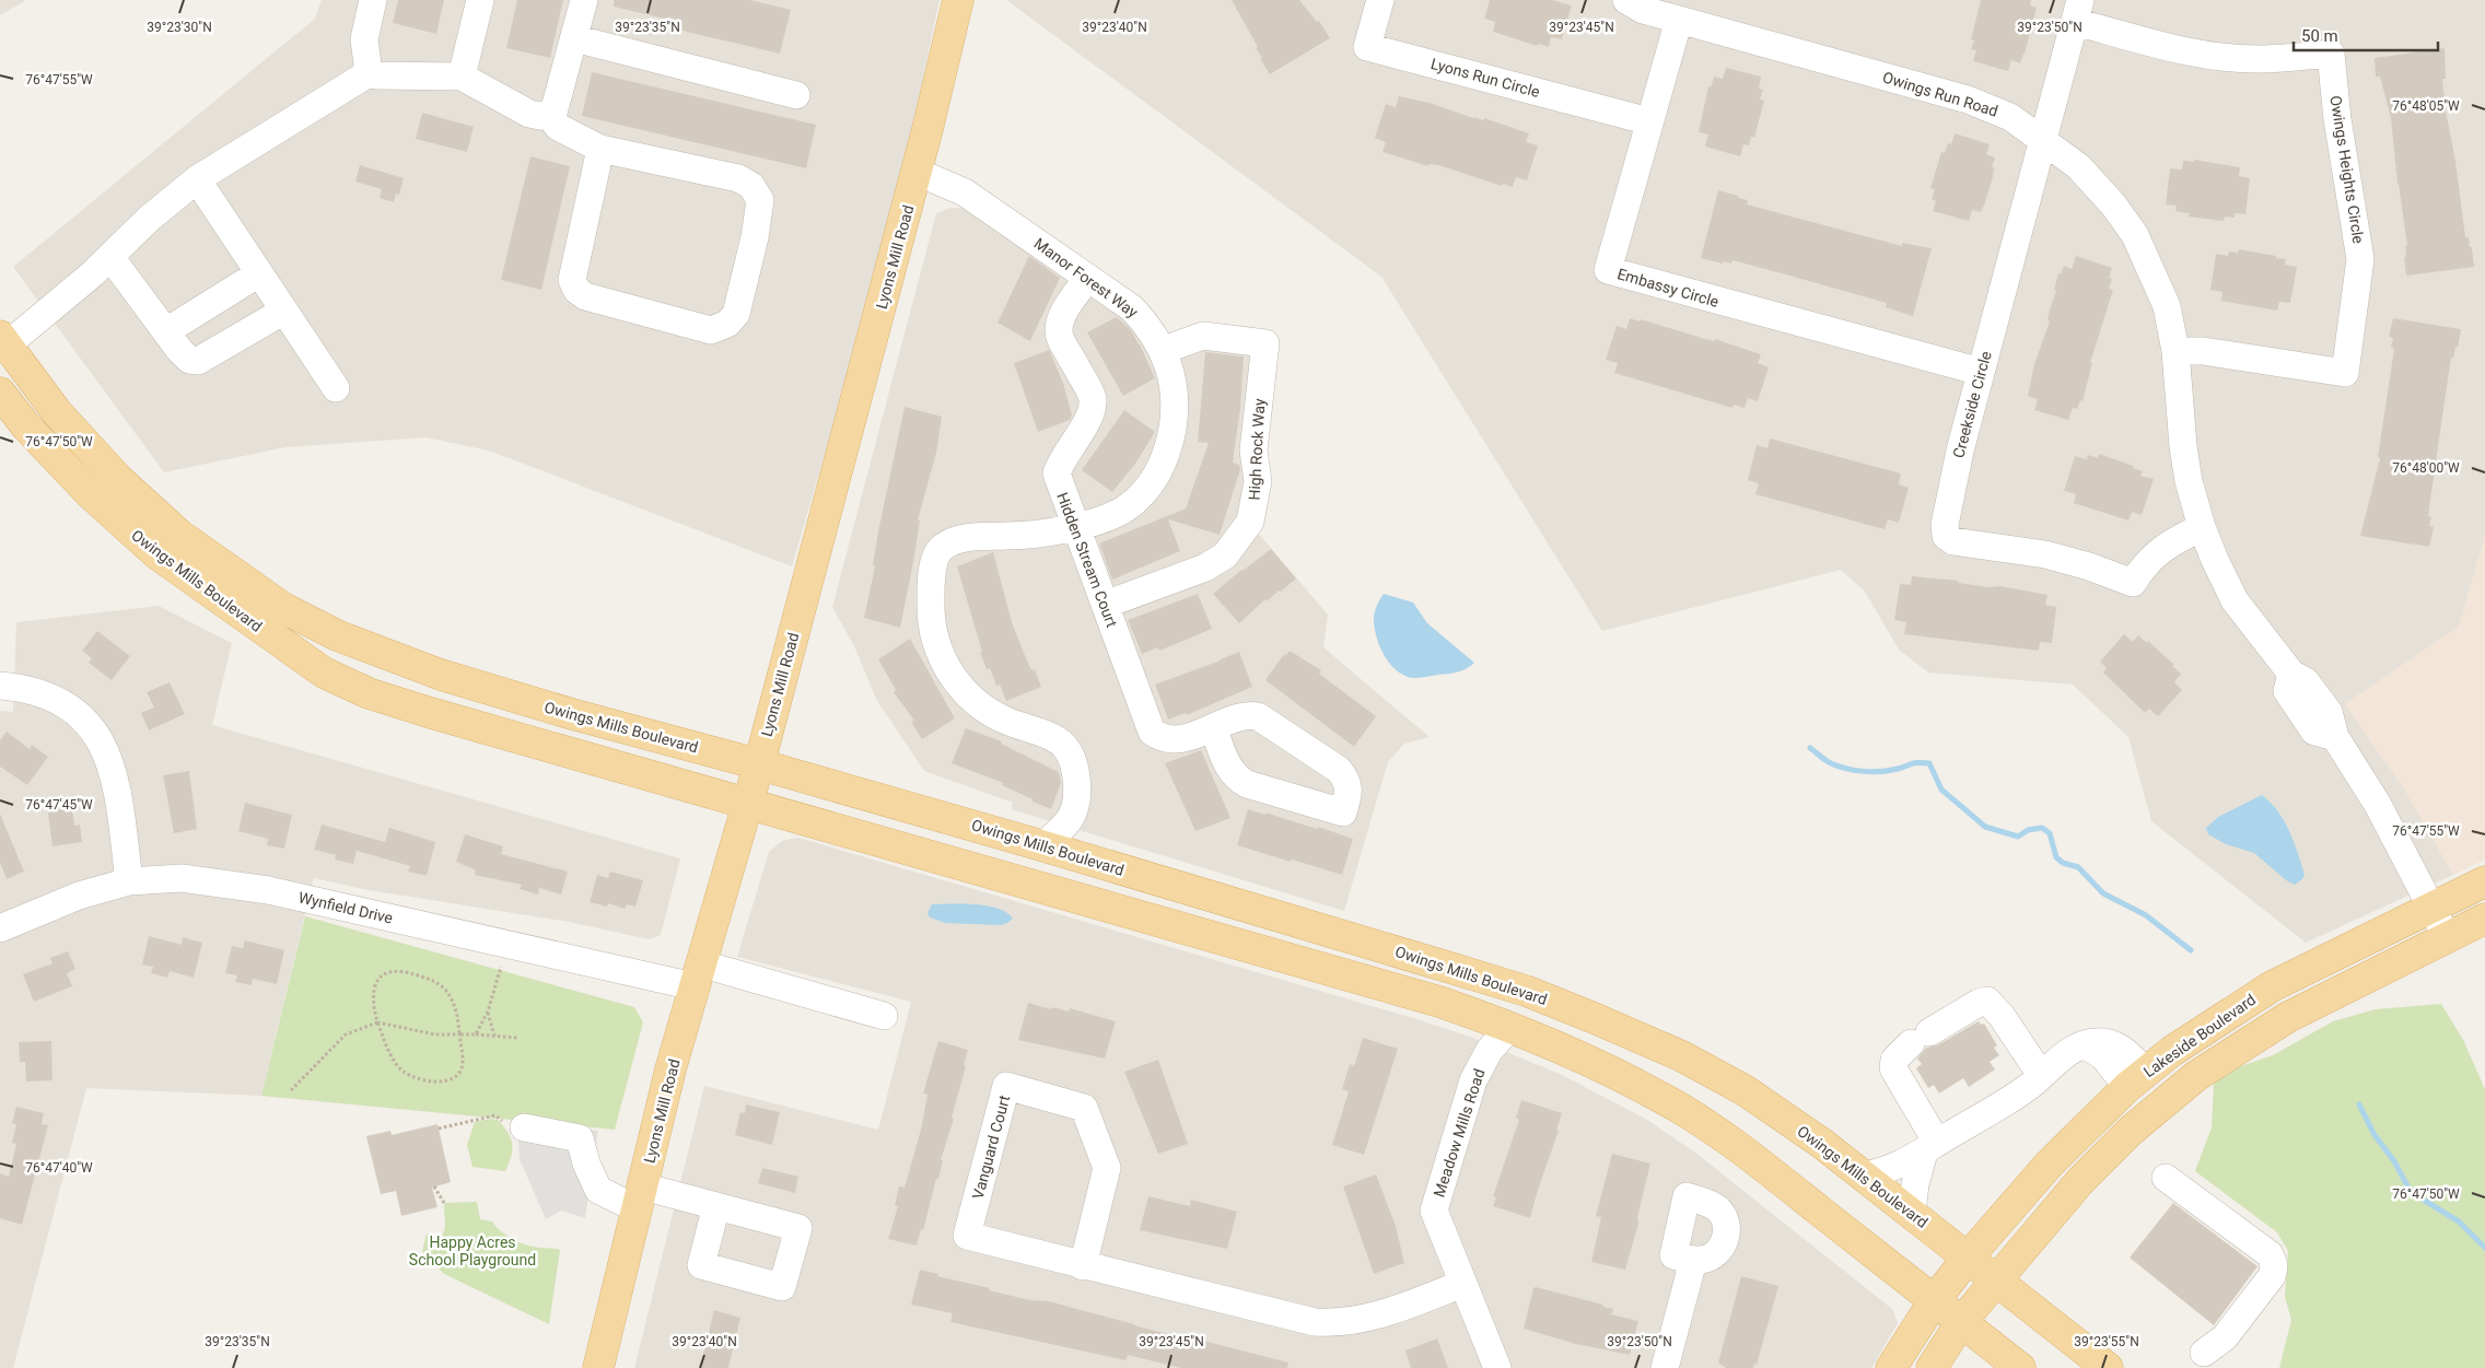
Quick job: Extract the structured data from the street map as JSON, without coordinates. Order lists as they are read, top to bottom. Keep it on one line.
{"streets":{"main road":["Lyons Mill Road","Owings Mills Boulevard","Lakeside Boulevard"],"street":["Lyons Run Circle","Owings Run Road","Owings Heights Circle","Manor Forest Way","Embassy Circle","Creekside Circle","High Rock Way","Hidden Stream Court","Wynfield Drive","Meadow Mills Road","Vanguard Court"]},"crossings":[["Lyons Run Circle","Embassy Circle"],["Owings Run Road","Owings Heights Circle"],["Owings Run Road","Embassy Circle"],["Owings Run Road","Creekside Circle"],["Owings Run Road","Lakeside Boulevard"],["Owings Heights Circle","Creekside Circle"],["Lyons Mill Road","Manor Forest Way"],["Lyons Mill Road","Owings Mills Boulevard"],["Lyons Mill Road","Wynfield Drive"],["Manor Forest Way","High Rock Way"],["Manor Forest Way","Hidden Stream Court"],["Manor Forest Way","Owings Mills Boulevard"],["Embassy Circle","Creekside Circle"],["High Rock Way","Hidden Stream Court"],["Owings Mills Boulevard","Lakeside Boulevard"],["Owings Mills Boulevard","Meadow Mills Road"],["Meadow Mills Road","Vanguard Court"]],"parks":["Happy Acres School Playground"],"scale_bar":"50 m","coordinates":["39°23'30\"N","39°23'35\"N","39°23'40\"N","39°23'45\"N","39°23'50\"N","76°47'55\"W","76°48'05\"W","76°47'50\"W","76°48'00\"W","76°47'45\"W","76°47'40\"W","39°23'55\"N"]}
